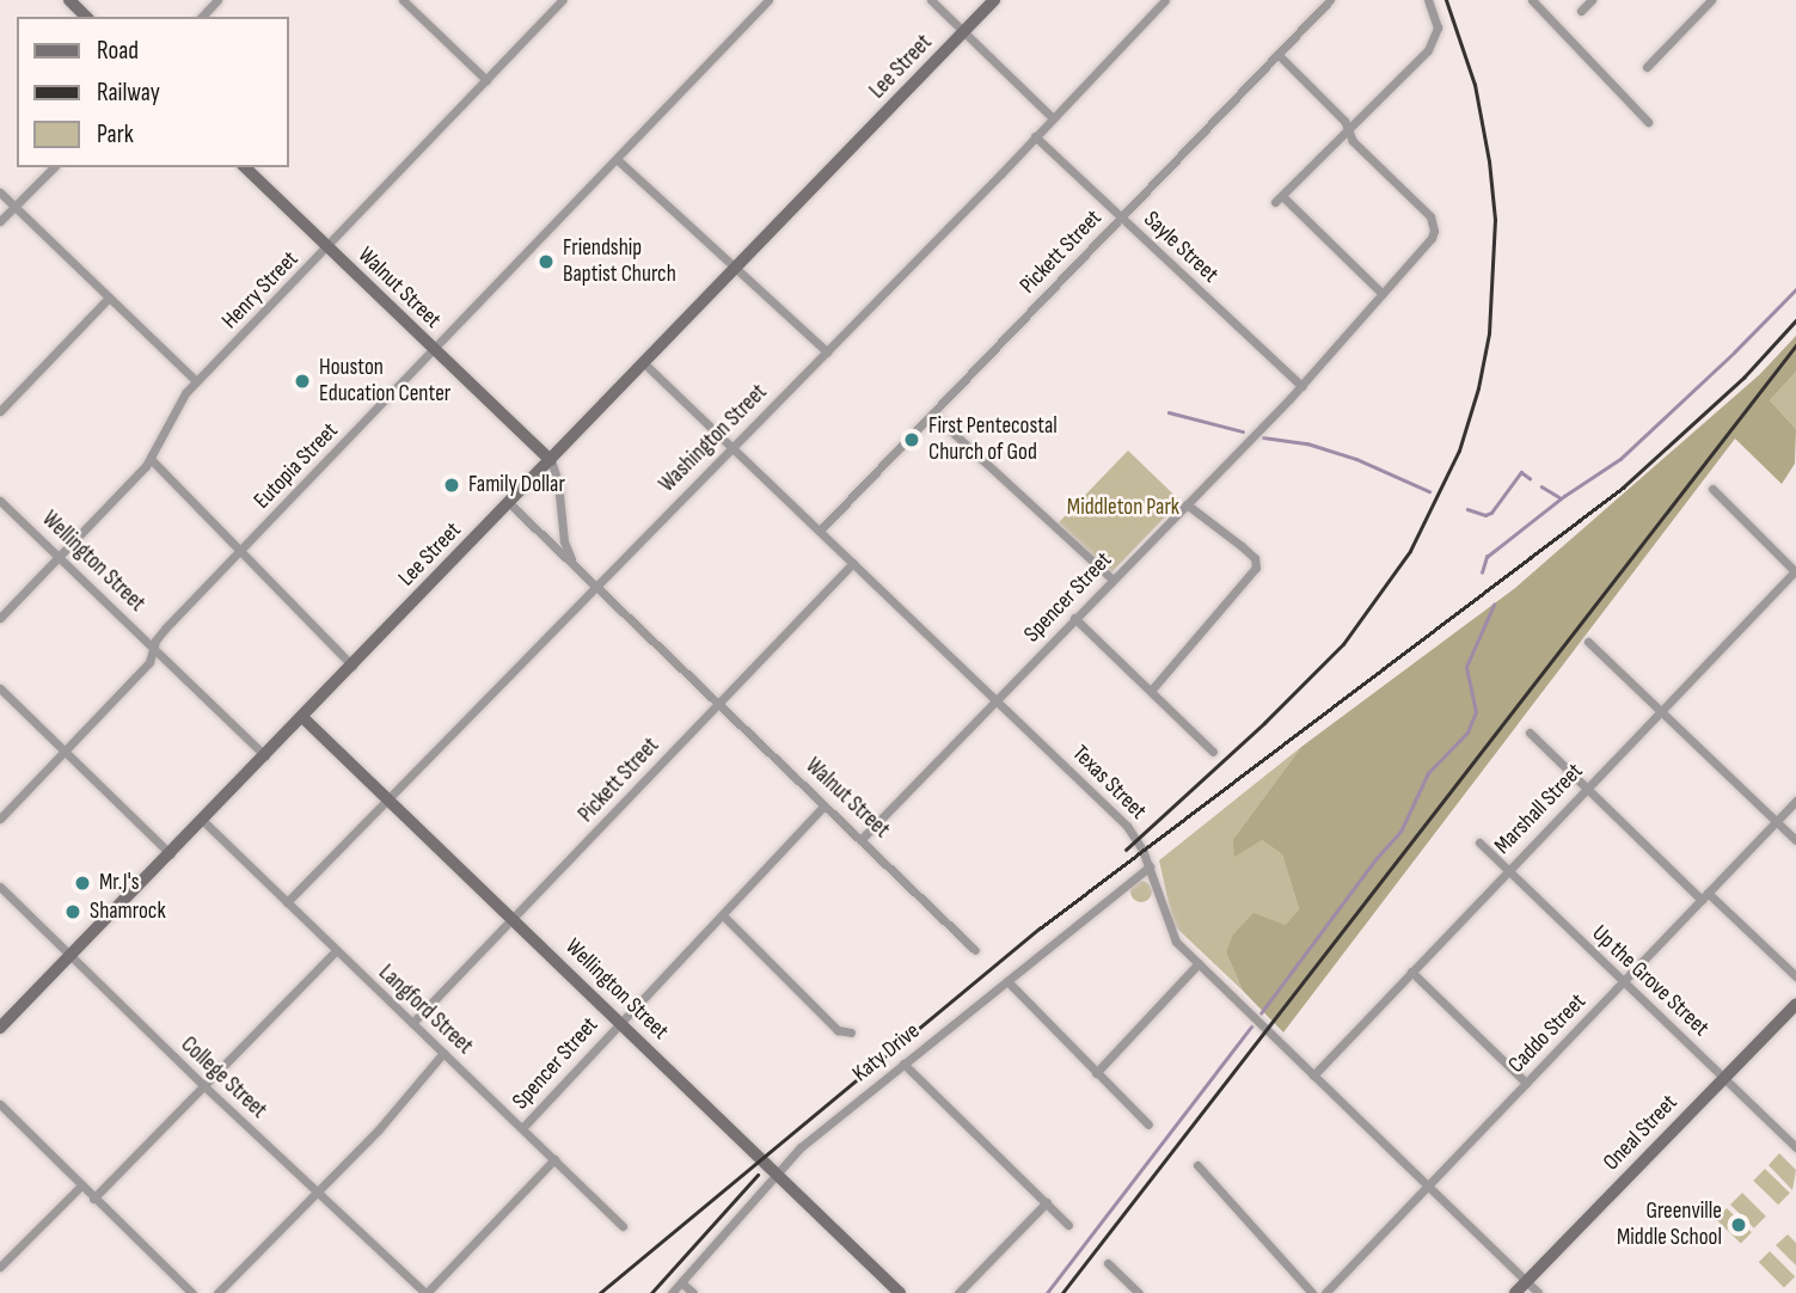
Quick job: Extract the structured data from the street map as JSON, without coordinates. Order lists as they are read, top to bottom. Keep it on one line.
{"streets":{"street":["Lee Street","Sayle Street","Pickett Street","Walnut Street","Henry Street","Washington Street","Eutopia Street","Wellington Street","Spencer Street","Texas Street","Marshall Street","Up the Grove Street","Langford Street","Caddo Street","Katy Drive","College Street","Oneal Street"]},"crossings":[["Lee Street","Walnut Street"],["Lee Street","Wellington Street"],["Lee Street","Texas Street"],["Lee Street","Langford Street"],["Lee Street","College Street"],["Sayle Street","Pickett Street"],["Sayle Street","Washington Street"],["Sayle Street","Spencer Street"],["Pickett Street","Walnut Street"],["Pickett Street","Wellington Street"],["Pickett Street","Texas Street"],["Pickett Street","Langford Street"],["Walnut Street","Henry Street"],["Walnut Street","Washington Street"],["Walnut Street","Eutopia Street"],["Walnut Street","Spencer Street"],["Henry Street","Wellington Street"],["Washington Street","Wellington Street"],["Washington Street","Texas Street"],["Washington Street","Langford Street"],["Eutopia Street","Wellington Street"],["Wellington Street","Spencer Street"],["Wellington Street","Katy Drive"],["Spencer Street","Texas Street"],["Spencer Street","Langford Street"],["Texas Street","Marshall Street"],["Texas Street","Caddo Street"],["Texas Street","Katy Drive"],["Texas Street","Oneal Street"],["Marshall Street","Up the Grove Street"],["Up the Grove Street","Caddo Street"],["Up the Grove Street","Oneal Street"]],"parks":["Middleton Park"],"places":["Friendship Baptist Church","Houston Education Center","First Pentecostal Church of God","Family Dollar","Mr.J's","Shamrock","Greenville Middle School"],"legend":["Road","Railway","Park"]}
